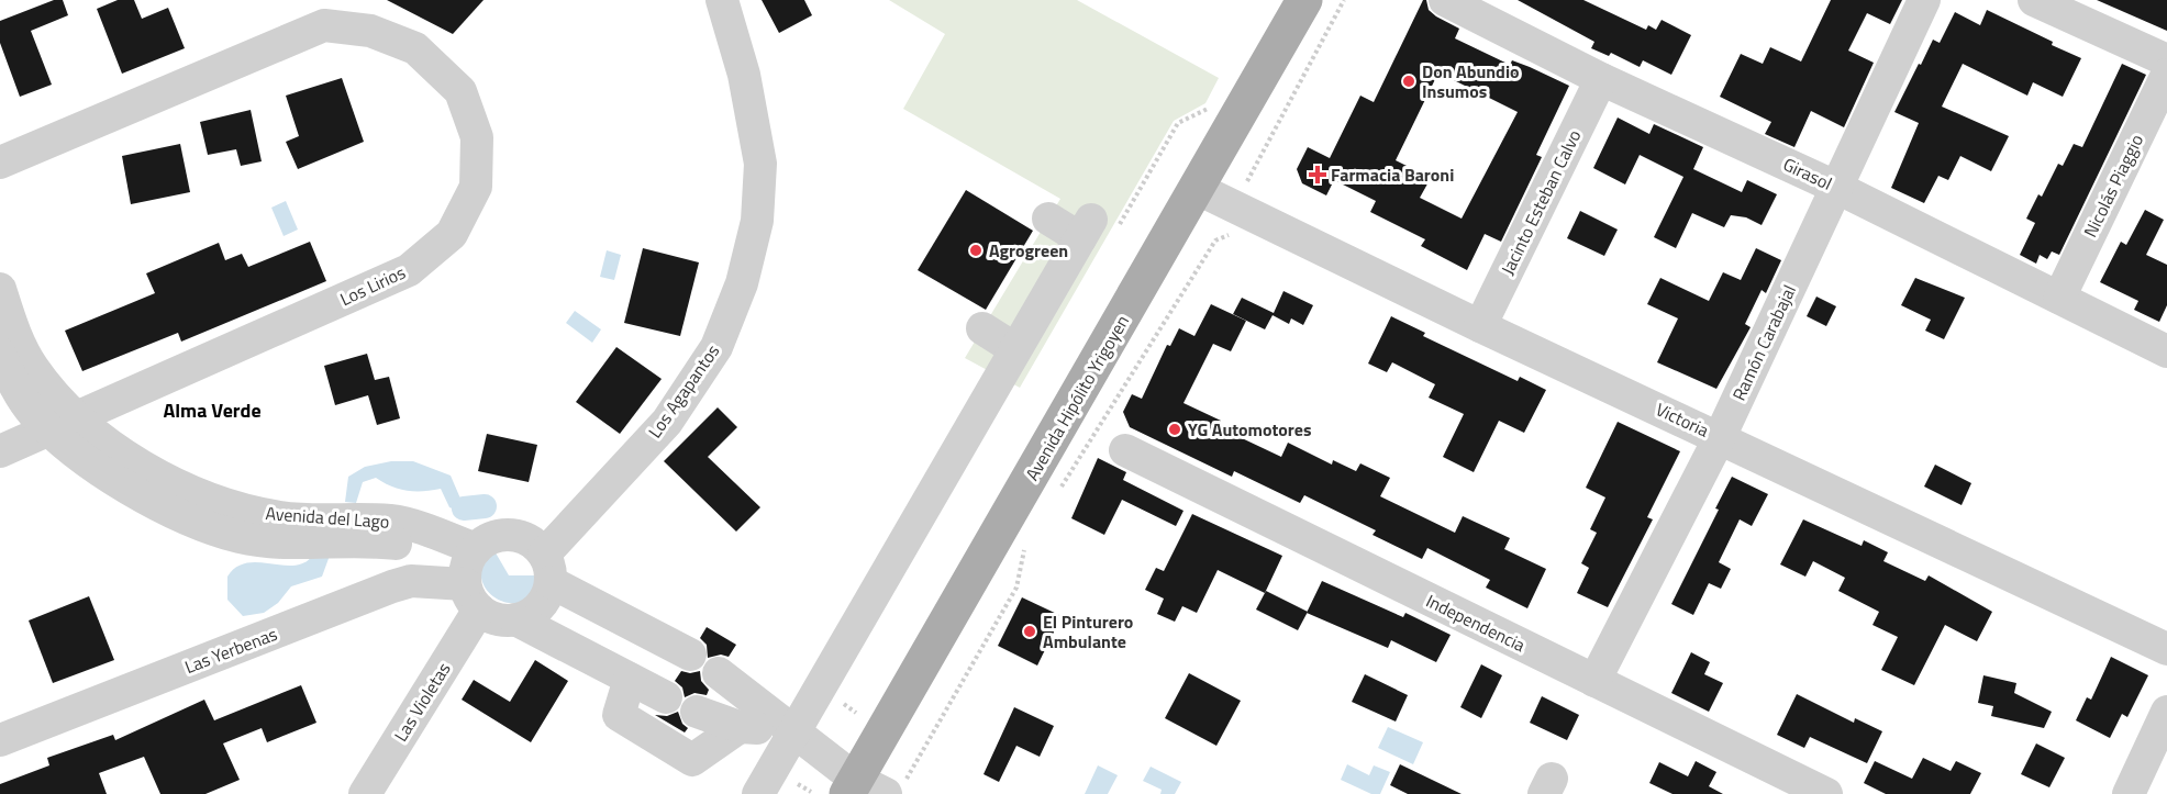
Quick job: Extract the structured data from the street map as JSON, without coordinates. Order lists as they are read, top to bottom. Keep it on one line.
{"streets":{"main road":["Avenida Hipólito Yrigoyen"],"street":["Girasol","Nicolás Piaggio","Jacinto Esteban Calvo","Los Lirios","Ramón Carabajal","Los Agapantos","Victoria","Avenida del Lago","Independencia","Las Yerbenas","Las Violetas"]},"crossings":[["Girasol","Nicolás Piaggio"],["Girasol","Jacinto Esteban Calvo"],["Girasol","Ramón Carabajal"],["Jacinto Esteban Calvo","Victoria"],["Los Lirios","Avenida del Lago"],["Ramón Carabajal","Victoria"],["Ramón Carabajal","Independencia"],["Los Agapantos","Avenida del Lago"],["Los Agapantos","Las Yerbenas"],["Los Agapantos","Las Violetas"],["Avenida Hipólito Yrigoyen","Victoria"],["Avenida del Lago","Las Yerbenas"],["Avenida del Lago","Las Violetas"],["Las Yerbenas","Las Violetas"]],"districts":["Alma Verde"],"places":{"other":["Don Abundio Insumos","Agrogreen","YG Automotores","El Pinturero Ambulante"],"health":["Farmacia Baroni"]}}
